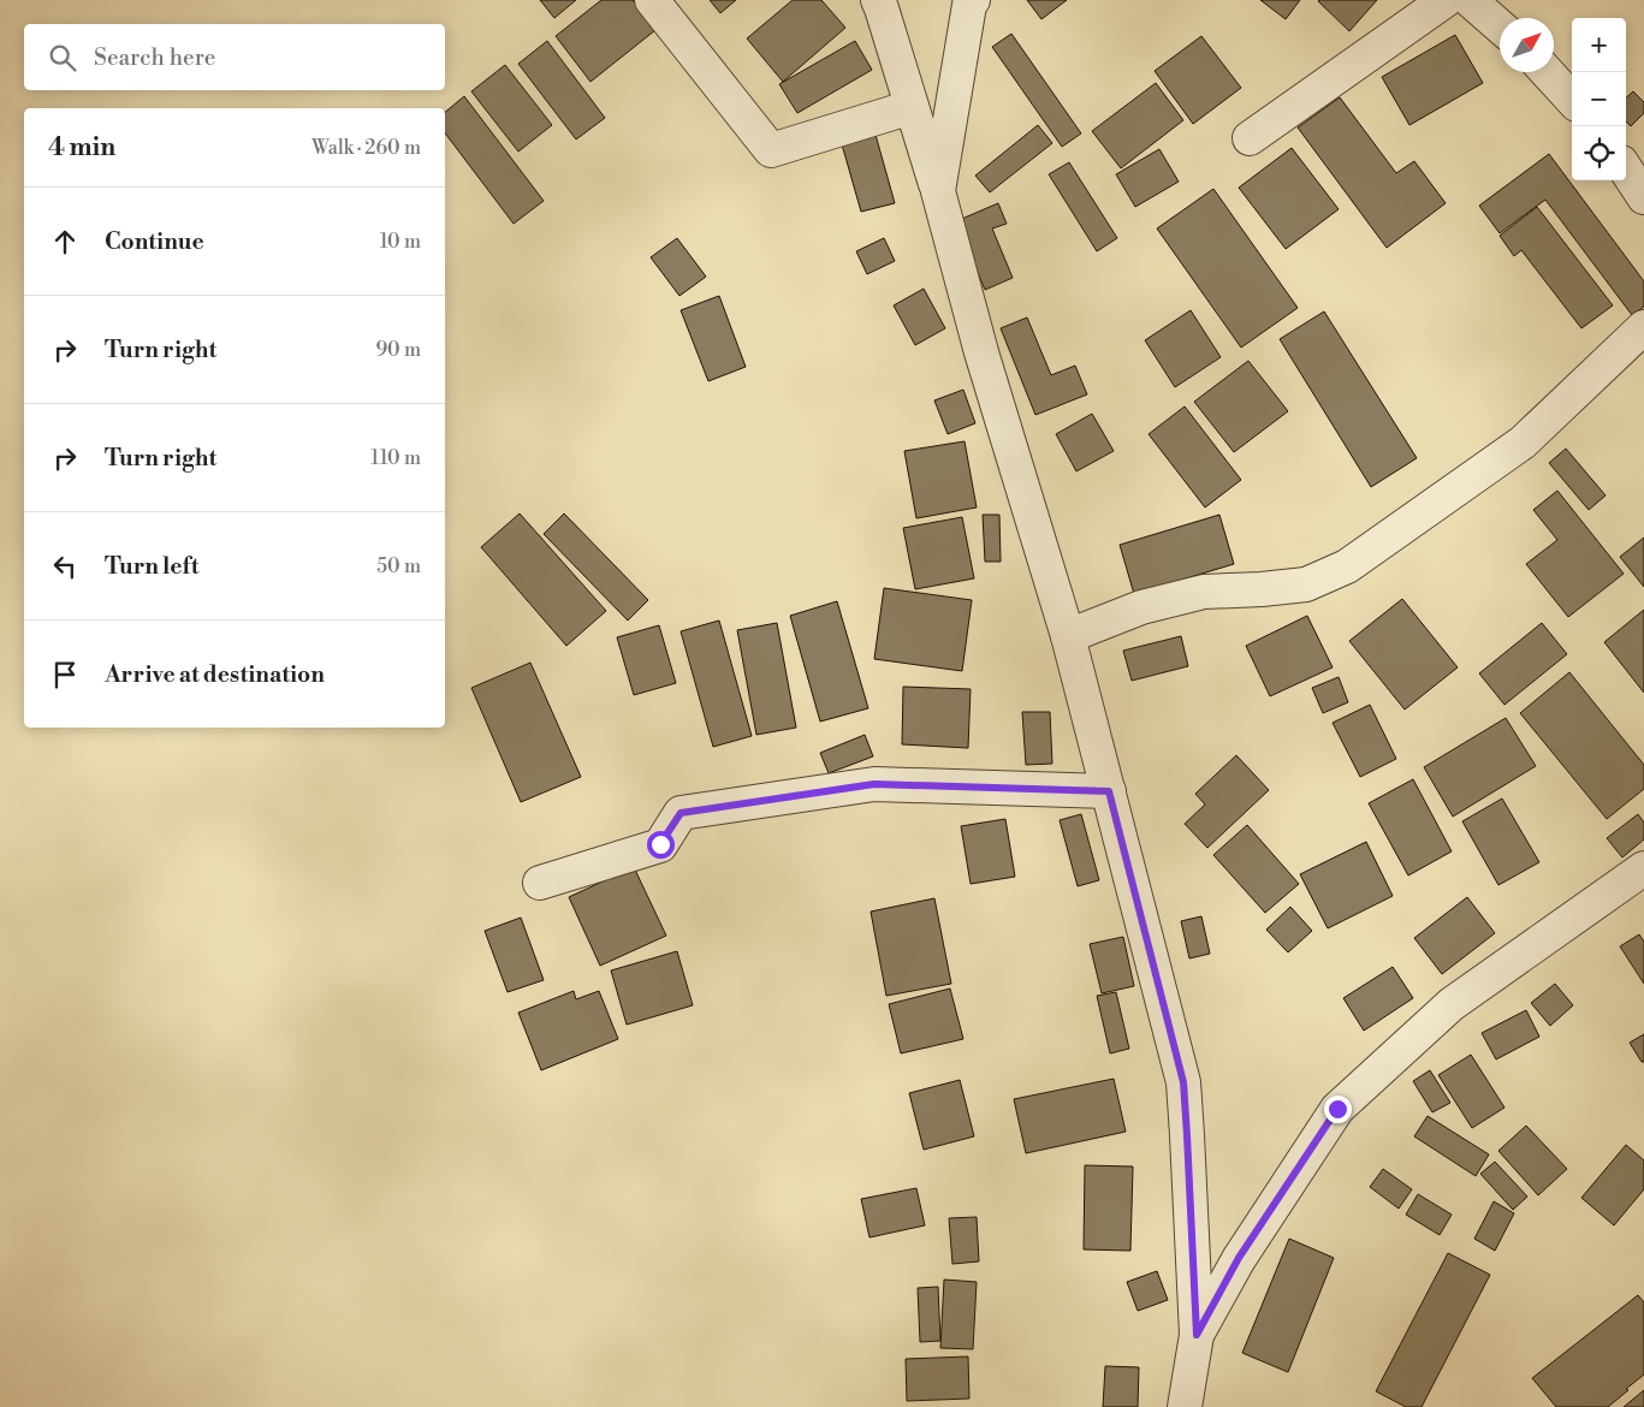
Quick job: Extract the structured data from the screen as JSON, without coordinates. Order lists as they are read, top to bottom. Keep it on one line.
{"north":"top right","page":{"map_buttons":["+","−"],"search":"Search here","heading":["4 min","Walk · 260 m"],"list":[["Continue","10 m"],["Turn right","90 m"],["Turn right","110 m"],["Turn left","50 m"],"Arrive at destination"]}}
